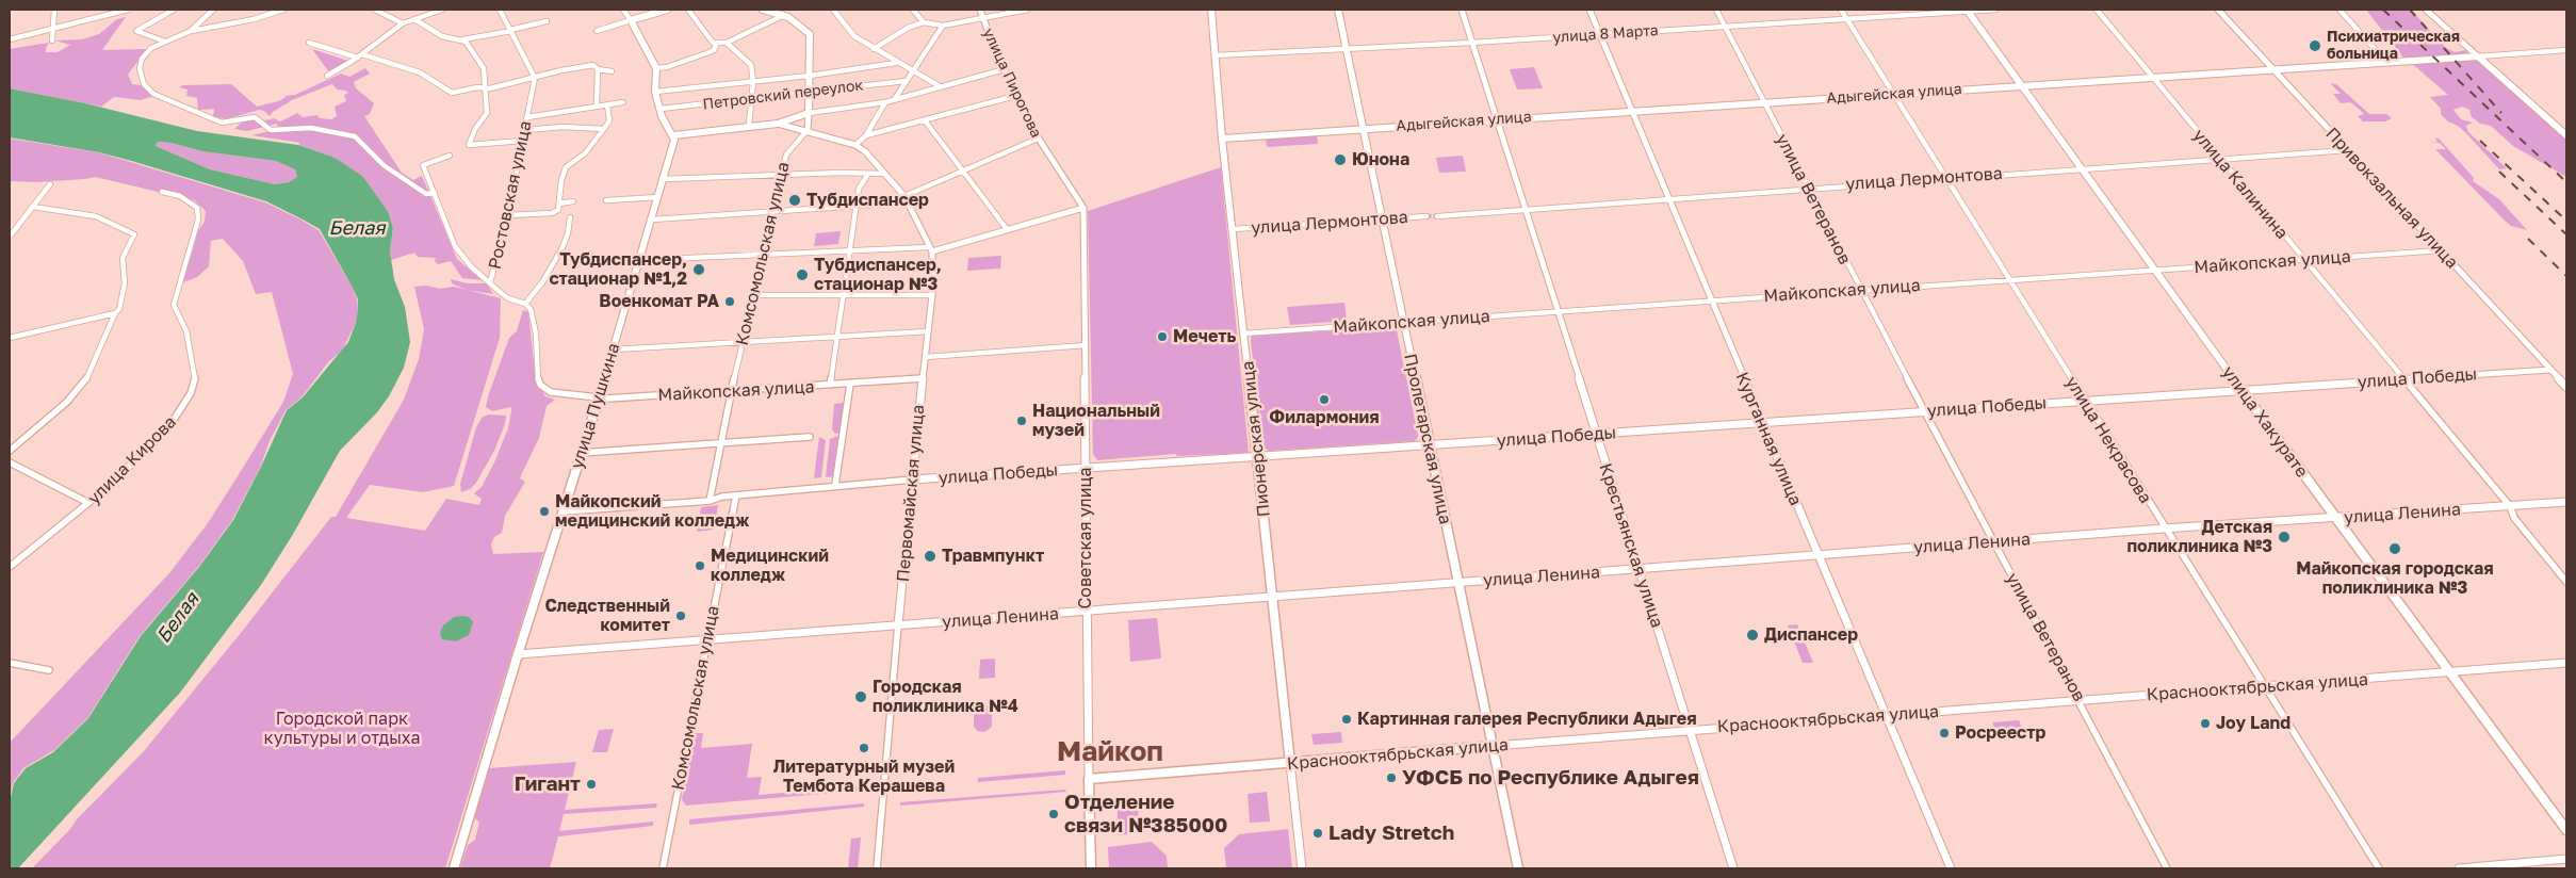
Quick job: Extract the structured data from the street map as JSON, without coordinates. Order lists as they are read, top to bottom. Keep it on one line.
{"streets":{"main road":["Адыгейская улица","улица Пушкина","улица Хакурате","Пионерская улица","Пролетарская улица","Советская улица","Краснооктябрьская улица"],"street":["улица 8 Марта","улица Пирогова","Петровский переулок","улица Лермонтова","улица Калинина","Ростовская улица","Привокзальная улица","улица Ветеранов","Комсомольская улица","Майкопская улица","улица Победы","Курганная улица","улица Некрасова","улица Кирова","Первомайская улица","улица Ленина","Крестьянская улица"]},"crossings":[["улица 8 Марта","улица Ветеранов"],["улица 8 Марта","улица Хакурате"],["улица 8 Марта","Пионерская улица"],["улица 8 Марта","Пролетарская улица"],["улица 8 Марта","Курганная улица"],["улица 8 Марта","улица Некрасова"],["улица 8 Марта","Крестьянская улица"],["улица Пирогова","Советская улица"],["Адыгейская улица","улица Калинина"],["Адыгейская улица","Привокзальная улица"],["Адыгейская улица","улица Ветеранов"],["Адыгейская улица","улица Хакурате"],["Адыгейская улица","Пионерская улица"],["Адыгейская улица","Пролетарская улица"],["Адыгейская улица","Курганная улица"],["Адыгейская улица","улица Некрасова"],["Адыгейская улица","Крестьянская улица"],["улица Лермонтова","улица Калинина"],["улица Лермонтова","Привокзальная улица"],["улица Лермонтова","улица Ветеранов"],["улица Лермонтова","улица Хакурате"],["улица Лермонтова","Пионерская улица"],["улица Лермонтова","Пролетарская улица"],["улица Лермонтова","Курганная улица"],["улица Лермонтова","улица Некрасова"],["улица Лермонтова","Крестьянская улица"],["улица Калинина","Майкопская улица"],["улица Калинина","улица Победы"],["улица Калинина","улица Ленина"],["Ростовская улица","Майкопская улица"],["Привокзальная улица","Майкопская улица"],["Привокзальная улица","улица Победы"],["улица Ветеранов","Майкопская улица"],["улица Ветеранов","улица Победы"],["улица Ветеранов","улица Ленина"],["улица Ветеранов","Краснооктябрьская улица"],["Комсомольская улица","Майкопская улица"],["Комсомольская улица","улица Победы"],["Комсомольская улица","улица Ленина"],["Майкопская улица","улица Пушкина"],["Майкопская улица","улица Хакурате"],["Майкопская улица","Пионерская улица"],["Майкопская улица","Пролетарская улица"],["Майкопская улица","Курганная улица"],["Майкопская улица","улица Некрасова"],["Майкопская улица","Первомайская улица"],["Майкопская улица","Крестьянская улица"],["улица Победы","улица Пушкина"],["улица Победы","улица Хакурате"],["улица Победы","Пионерская улица"],["улица Победы","Пролетарская улица"],["улица Победы","Курганная улица"],["улица Победы","улица Некрасова"],["улица Победы","Первомайская улица"],["улица Победы","Советская улица"],["улица Победы","Крестьянская улица"],["улица Пушкина","улица Ленина"],["улица Хакурате","улица Ленина"],["улица Хакурате","Краснооктябрьская улица"],["Пионерская улица","улица Ленина"],["Пионерская улица","Краснооктябрьская улица"],["Пролетарская улица","улица Ленина"],["Пролетарская улица","Краснооктябрьская улица"],["Курганная улица","улица Ленина"],["Курганная улица","Краснооктябрьская улица"],["улица Некрасова","улица Ленина"],["улица Некрасова","Краснооктябрьская улица"],["Первомайская улица","улица Ленина"],["улица Ленина","Советская улица"],["улица Ленина","Крестьянская улица"],["Советская улица","Краснооктябрьская улица"],["Крестьянская улица","Краснооктябрьская улица"]],"districts":["Майкоп"],"water":["Белая"],"parks":["Городской парк культуры и отдыха"],"places":["Психиатрическая больница","Юнона","Тубдиспансер","Тубдиспансер, стационар №1,2","Тубдиспансер, стационар №3","Военкомат РА","Мечеть","Филармония","Национальный музей","Майкопский медицинский колледж","Детская поликлиника №3","Майкопская городская поликлиника №3","Травмпункт","Медицинский колледж","Следственный комитет","Диспансер","Городская поликлиника №4","Картинная галерея Республики Адыгея","Joy Land","Росреестр","Литературный музей Тембота Керашева","УФСБ по Республике Адыгея","Гигант","Отделение связи №385000","Lady Stretch"]}
